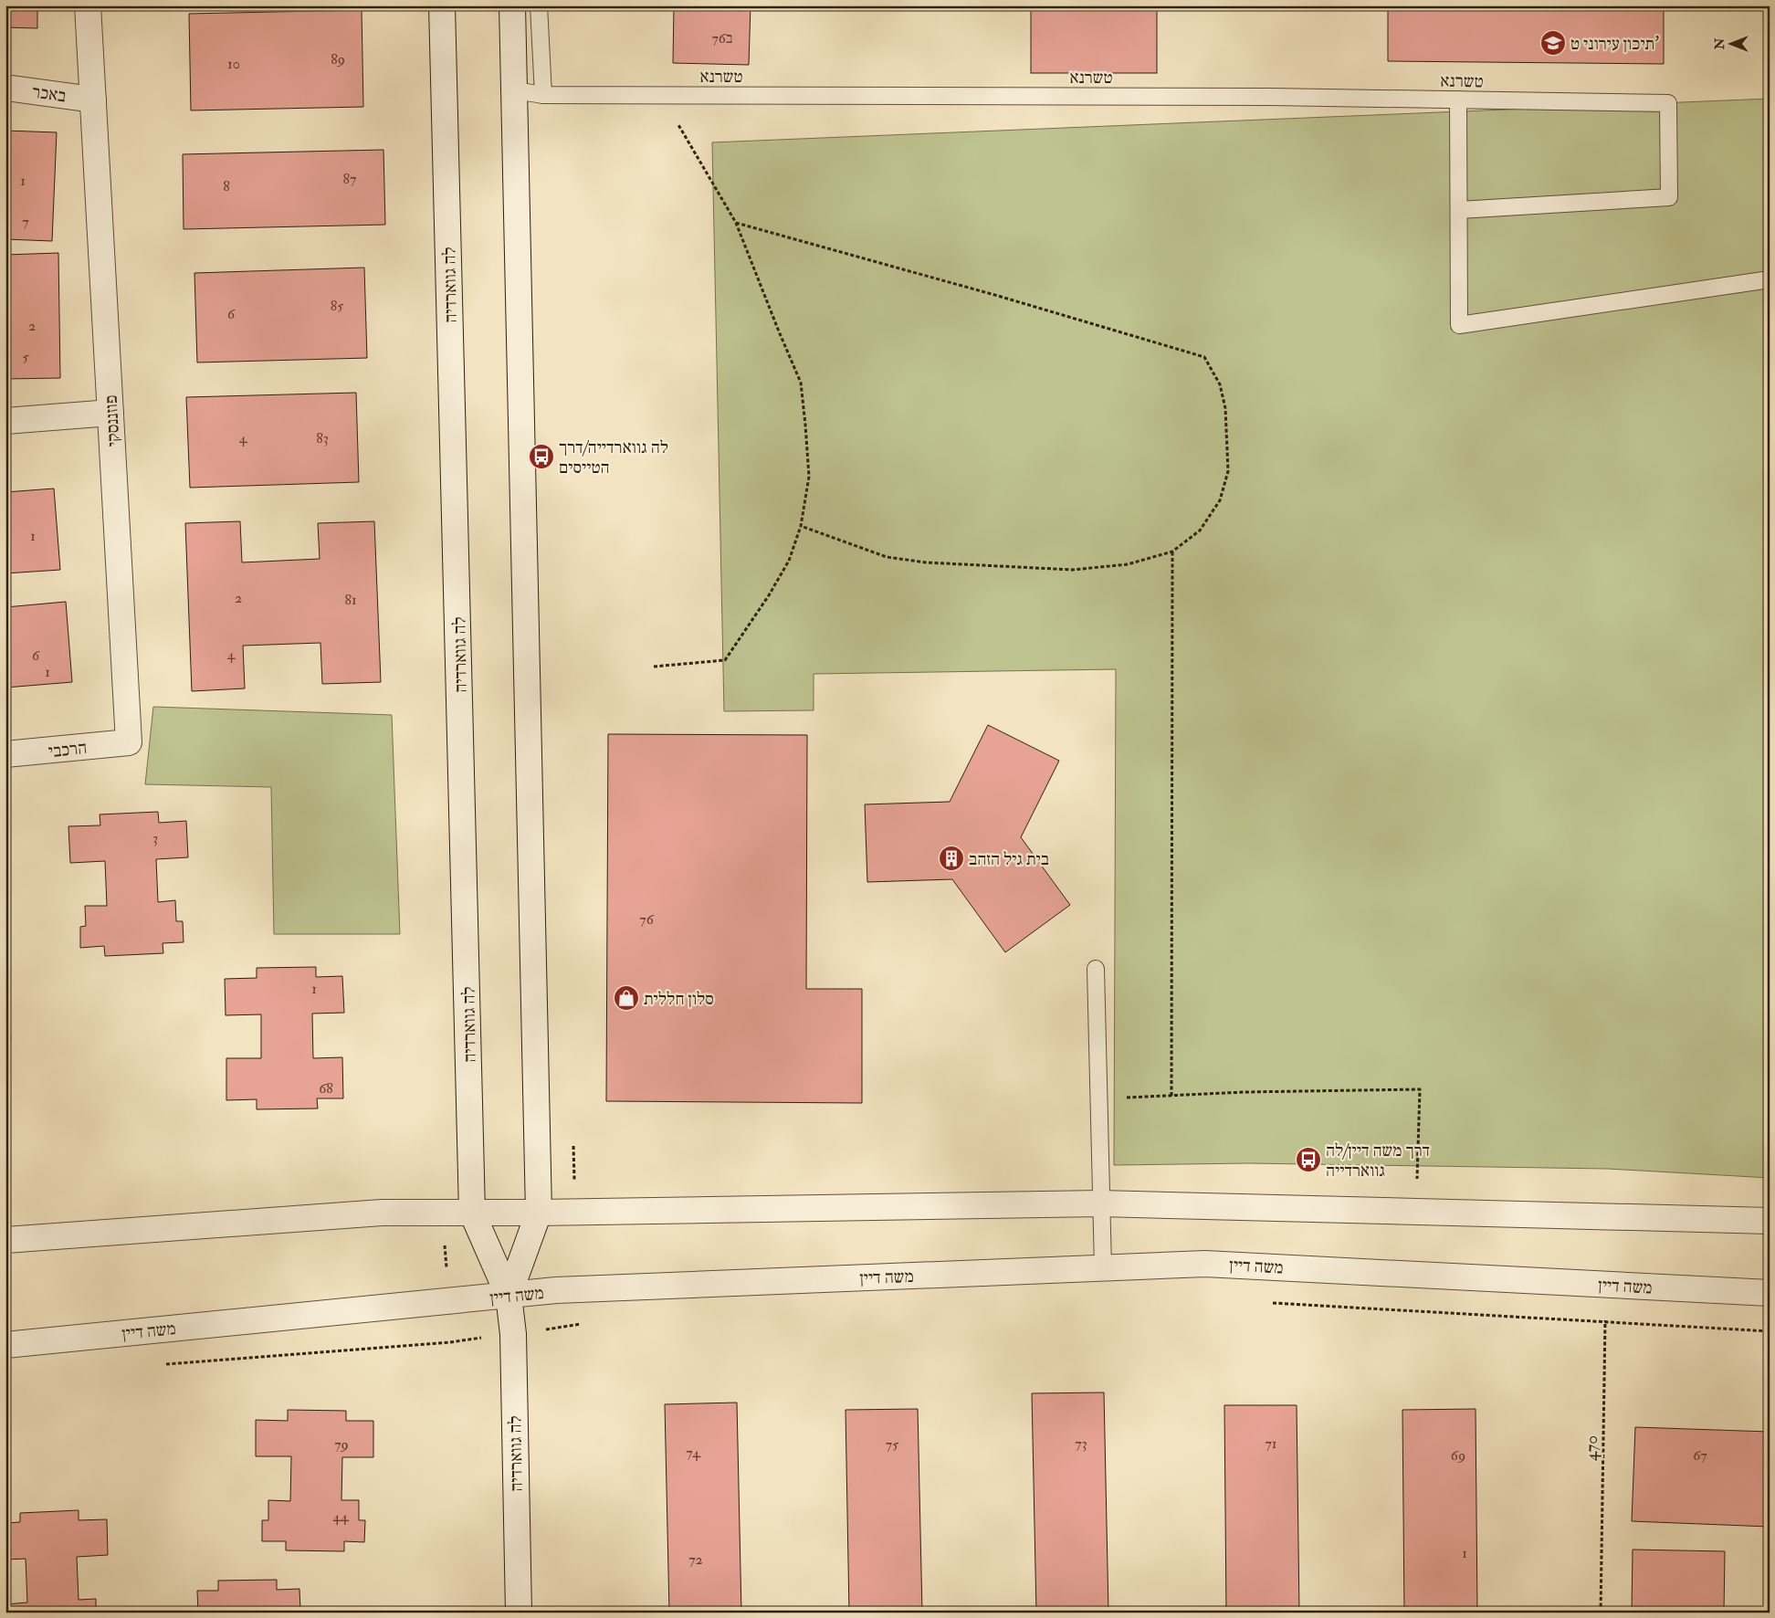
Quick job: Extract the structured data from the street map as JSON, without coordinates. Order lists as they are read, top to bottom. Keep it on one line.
{"streets":{"street":["באכר","לה גווארדיה","פוזננסקי","הרכבי","משה דיין"],"lane":["טשרנא"],"path":["470"]},"crossings":[["טשרנא","לה גווארדיה"],["באכר","פוזננסקי"],["לה גווארדיה","משה דיין"],["פוזננסקי","הרכבי"],["משה דיין","470"]],"places":{"school or university":["תיכון עירוני ט'"],"bus stop":["לה גווארדייה/דרך הטייסים","דרך משה דיין/לה גווארדייה"],"building":["בית גיל הזהב"],"shop":["סלון חללית"]},"house_numbers":["76ב","89","10","87","1","8","7","85","6","2","5","4","83","1","2","81","4","6","1","3","76","1","68","73","71","79","75","74","69","67","44","1","72"],"north":"left"}
